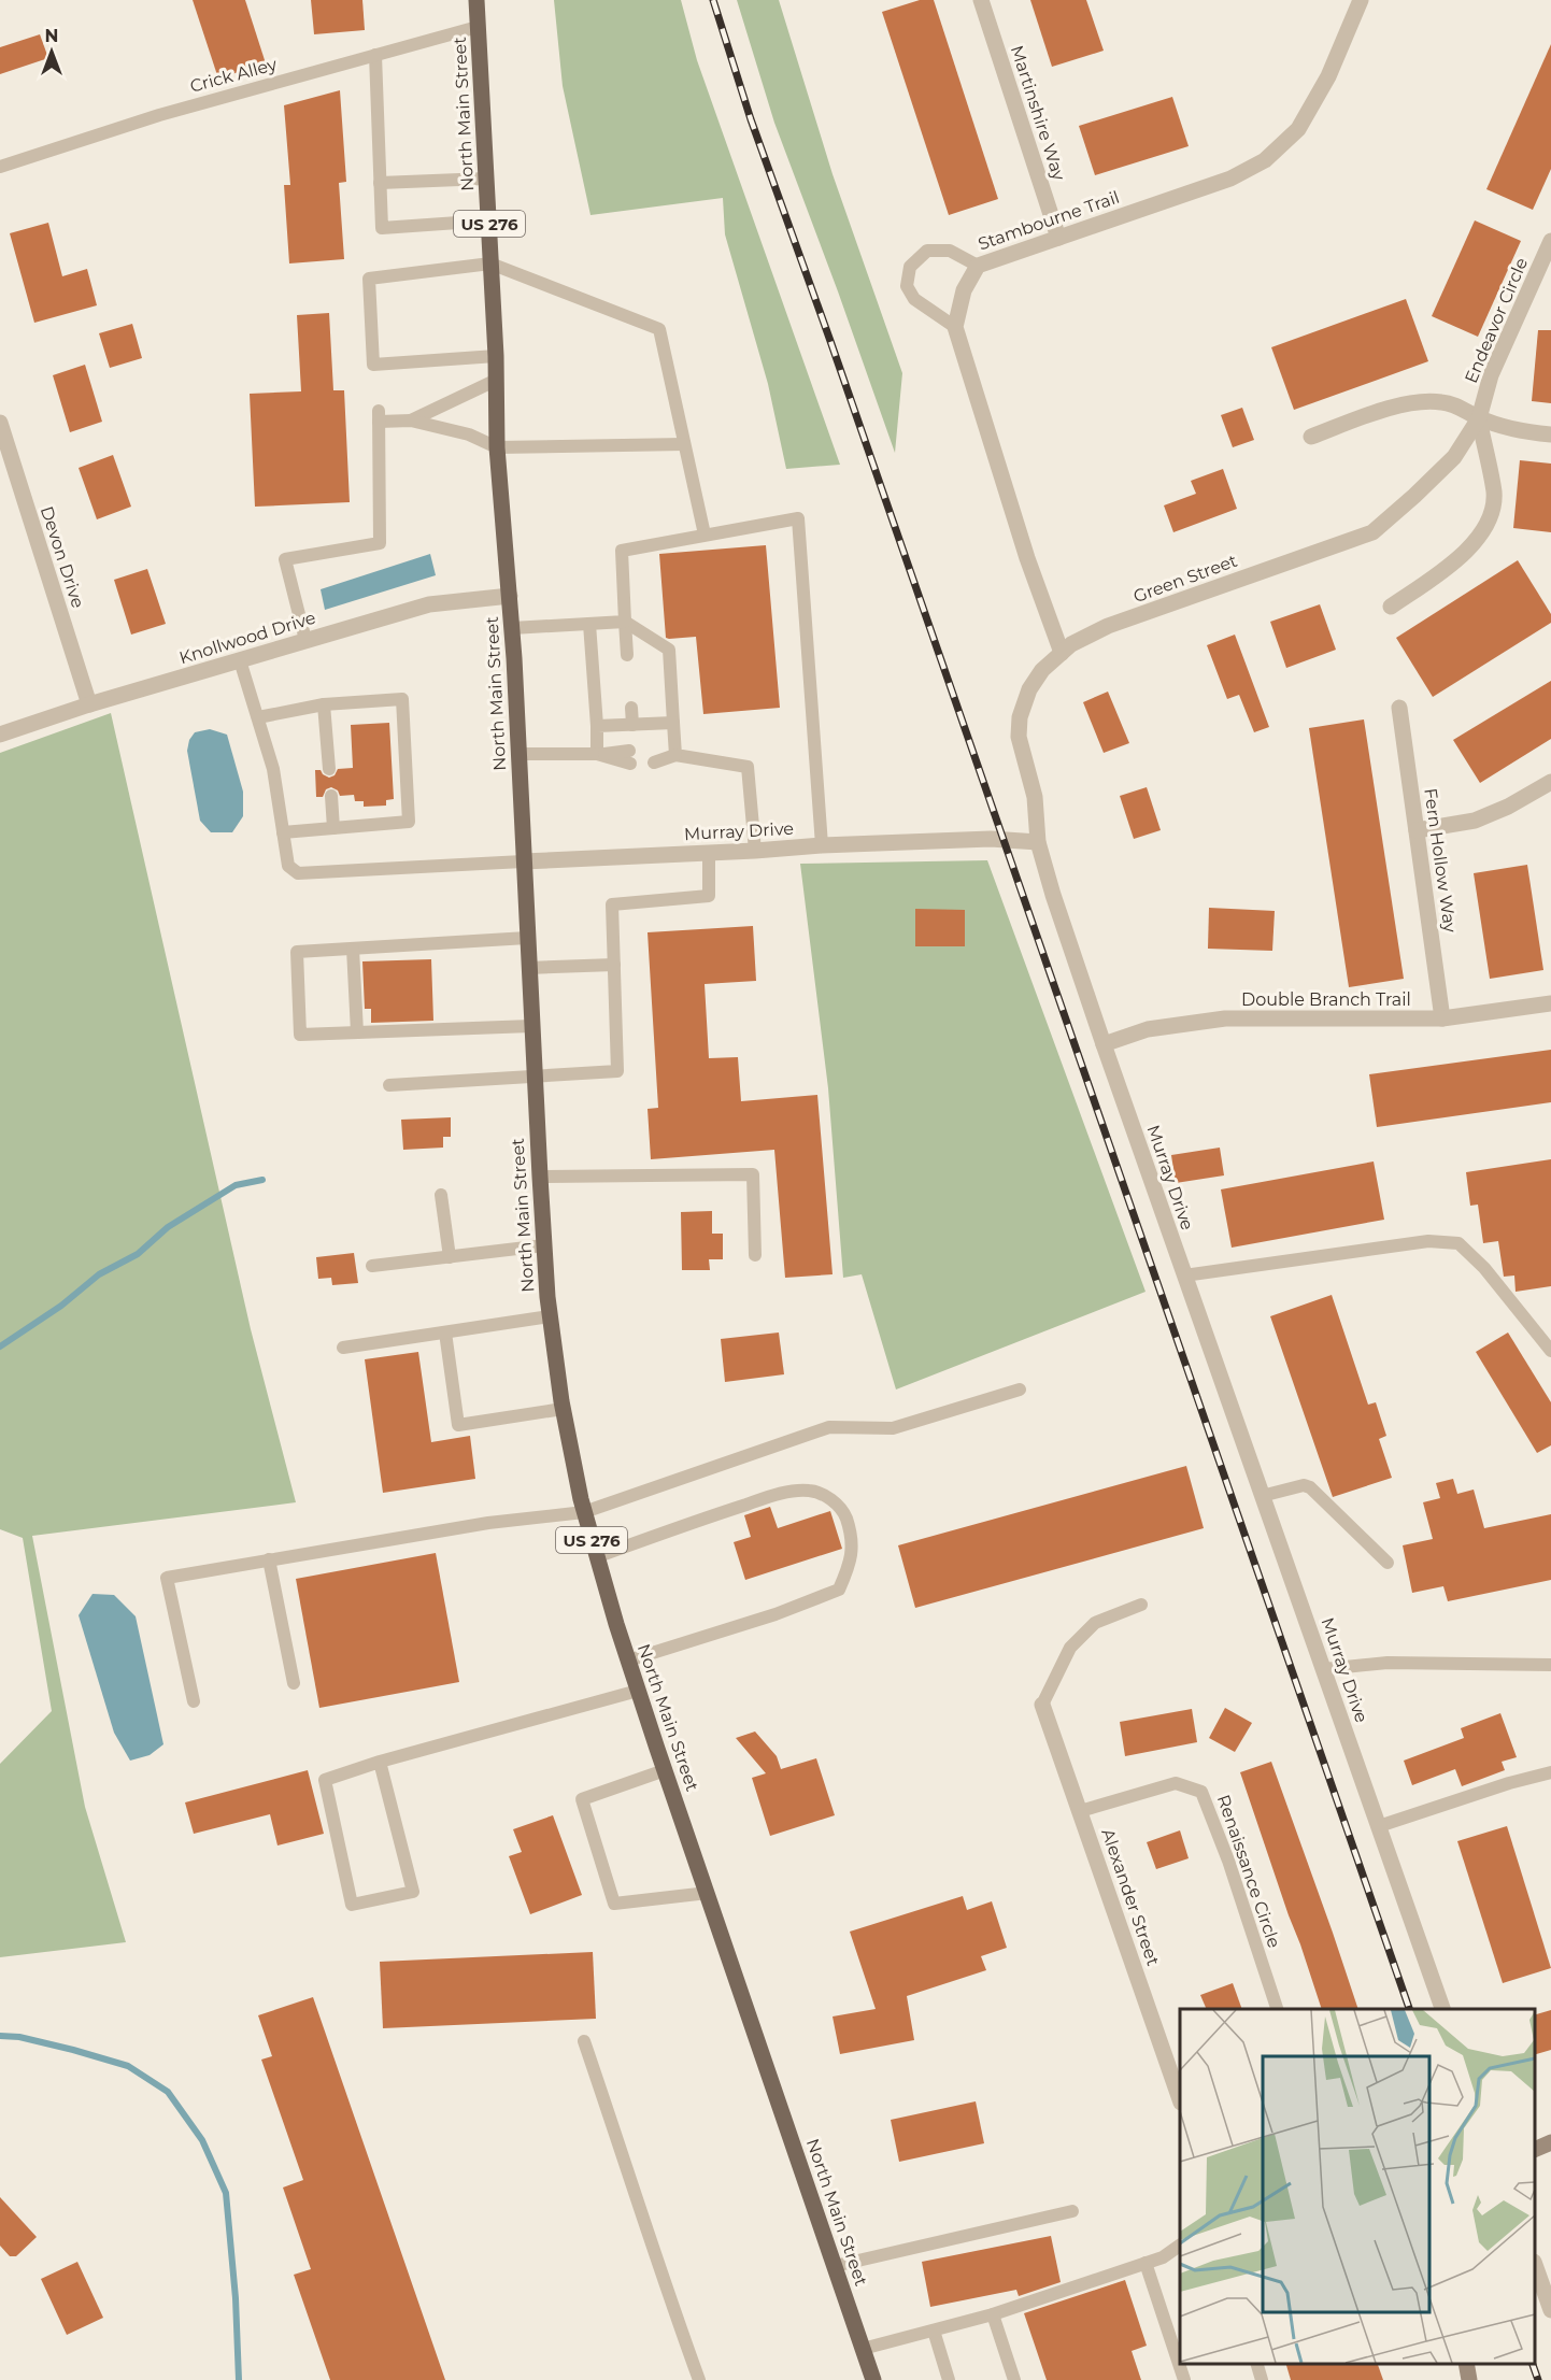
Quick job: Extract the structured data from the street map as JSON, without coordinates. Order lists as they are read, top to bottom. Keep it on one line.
{"streets":{"main road":["North Main Street","US 276"],"street":["Martinshire Way","Stambourne Trail","Endeavor Circle","Devon Drive","Green Street","Knollwood Drive","Murray Drive","Fern Hollow Way","Double Branch Trail","Alexander Street"],"lane":["Crick Alley","Renaissance Circle"]},"crossings":[["Crick Alley","North Main Street"],["Martinshire Way","Stambourne Trail"],["North Main Street","Knollwood Drive"],["North Main Street","Murray Drive"],["Endeavor Circle","Green Street"],["Devon Drive","Knollwood Drive"],["Green Street","Murray Drive"],["Murray Drive","Double Branch Trail"],["Fern Hollow Way","Double Branch Trail"],["Renaissance Circle","Alexander Street"]],"north":"top"}
